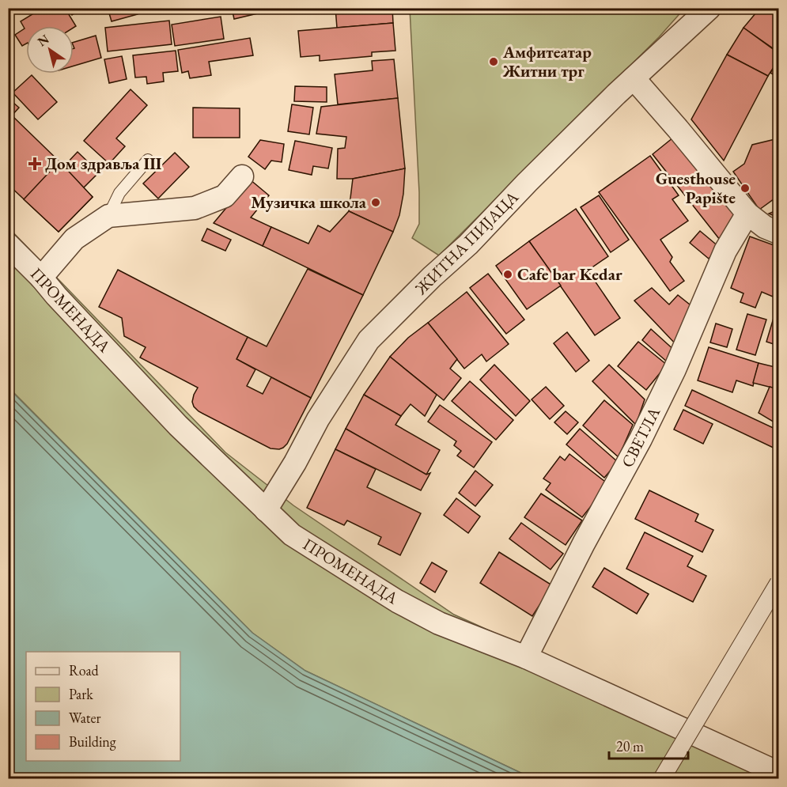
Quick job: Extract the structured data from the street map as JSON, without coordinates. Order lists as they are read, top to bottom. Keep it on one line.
{"streets":{"street":["ЖИТНА ПИЈАЦА","ПРОМЕНАДА","СВЕТЛА"]},"crossings":[["ЖИТНА ПИЈАЦА","ПРОМЕНАДА"],["ПРОМЕНАДА","СВЕТЛА"]],"places":{"other":["Амфитеатар Житни трг","Guesthouse Papište","Музичка школа","Cafe bar Kedar"],"health":["Дом здравља III"]},"legend":["Road","Park","Water","Building"],"scale_bar":"20 m","north":"top left"}
